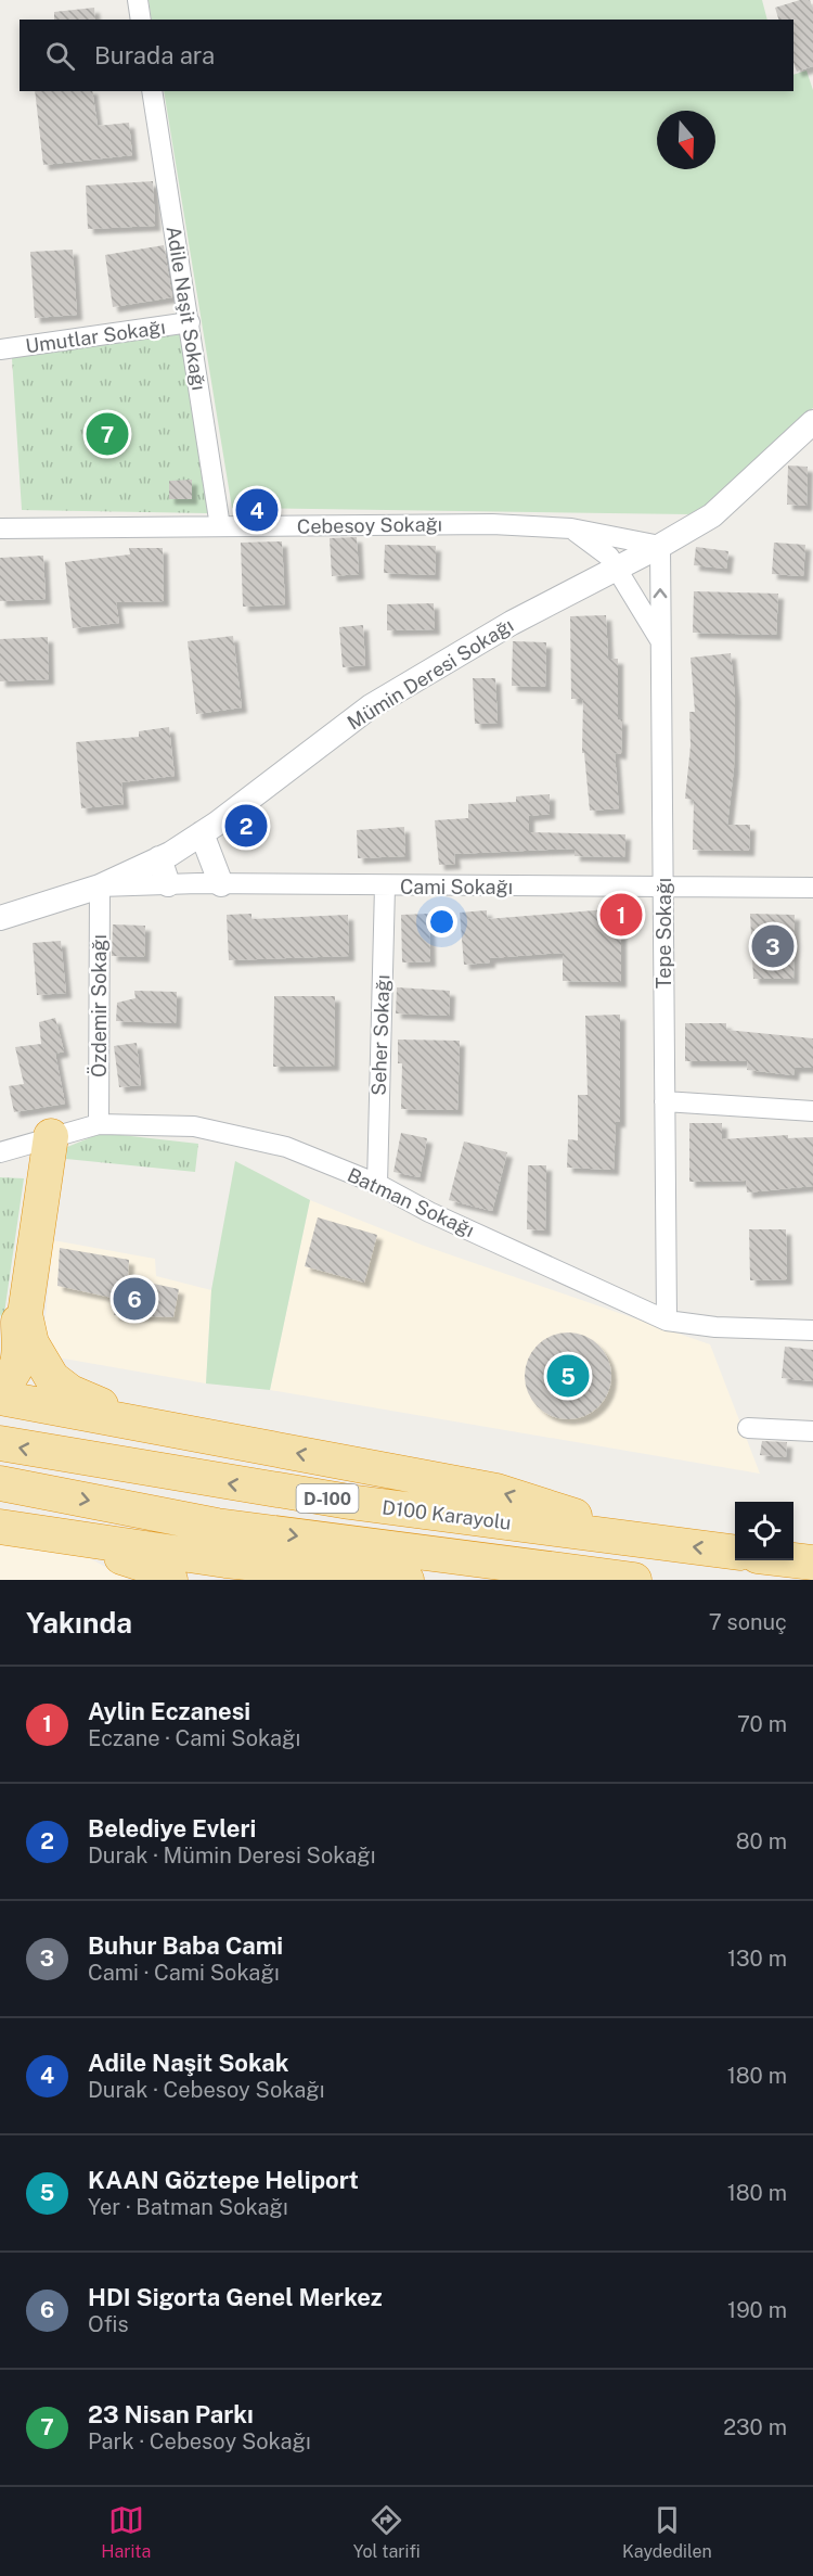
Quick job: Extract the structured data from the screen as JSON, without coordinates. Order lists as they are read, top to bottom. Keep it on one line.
{"streets":{"highway":["D-100","D100 Karayolu"],"street":["Adile Naşit Sokağı","Umutlar Sokağı","Cebesoy Sokağı","Mümin Deresi Sokağı","Cami Sokağı","Tepe Sokağı","Özdemir Sokağı","Seher Sokağı","Batman Sokağı"]},"crossings":[["Adile Naşit Sokağı","Umutlar Sokağı"],["Adile Naşit Sokağı","Cebesoy Sokağı"],["Cebesoy Sokağı","Mümin Deresi Sokağı"],["Cebesoy Sokağı","Tepe Sokağı"],["Mümin Deresi Sokağı","Cami Sokağı"],["Mümin Deresi Sokağı","Tepe Sokağı"],["Mümin Deresi Sokağı","Özdemir Sokağı"],["Cami Sokağı","Tepe Sokağı"],["Cami Sokağı","Özdemir Sokağı"],["Cami Sokağı","Seher Sokağı"],["Tepe Sokağı","Batman Sokağı"],["Özdemir Sokağı","Batman Sokağı"],["Seher Sokağı","Batman Sokağı"]],"north":"bottom","page":{"search":"Burada ara","pins":["7","4","2","1","3","6","5"],"heading":["Yakında","7 sonuç"],"list":[{"mark":"1","name":"Aylin Eczanesi","note":"Eczane · Cami Sokağı","value":"70 m"},{"mark":"2","name":"Belediye Evleri","note":"Durak · Mümin Deresi Sokağı","value":"80 m"},{"mark":"3","name":"Buhur Baba Cami","note":"Cami · Cami Sokağı","value":"130 m"},{"mark":"4","name":"Adile Naşit Sokak","note":"Durak · Cebesoy Sokağı","value":"180 m"},{"mark":"5","name":"KAAN Göztepe Heliport","note":"Yer · Batman Sokağı","value":"180 m"},{"mark":"6","name":"HDI Sigorta Genel Merkez","note":"Ofis","value":"190 m"},{"mark":"7","name":"23 Nisan Parkı","note":"Park · Cebesoy Sokağı","value":"230 m"}],"nav":["Harita","Yol tarifi","Kaydedilen"]}}
